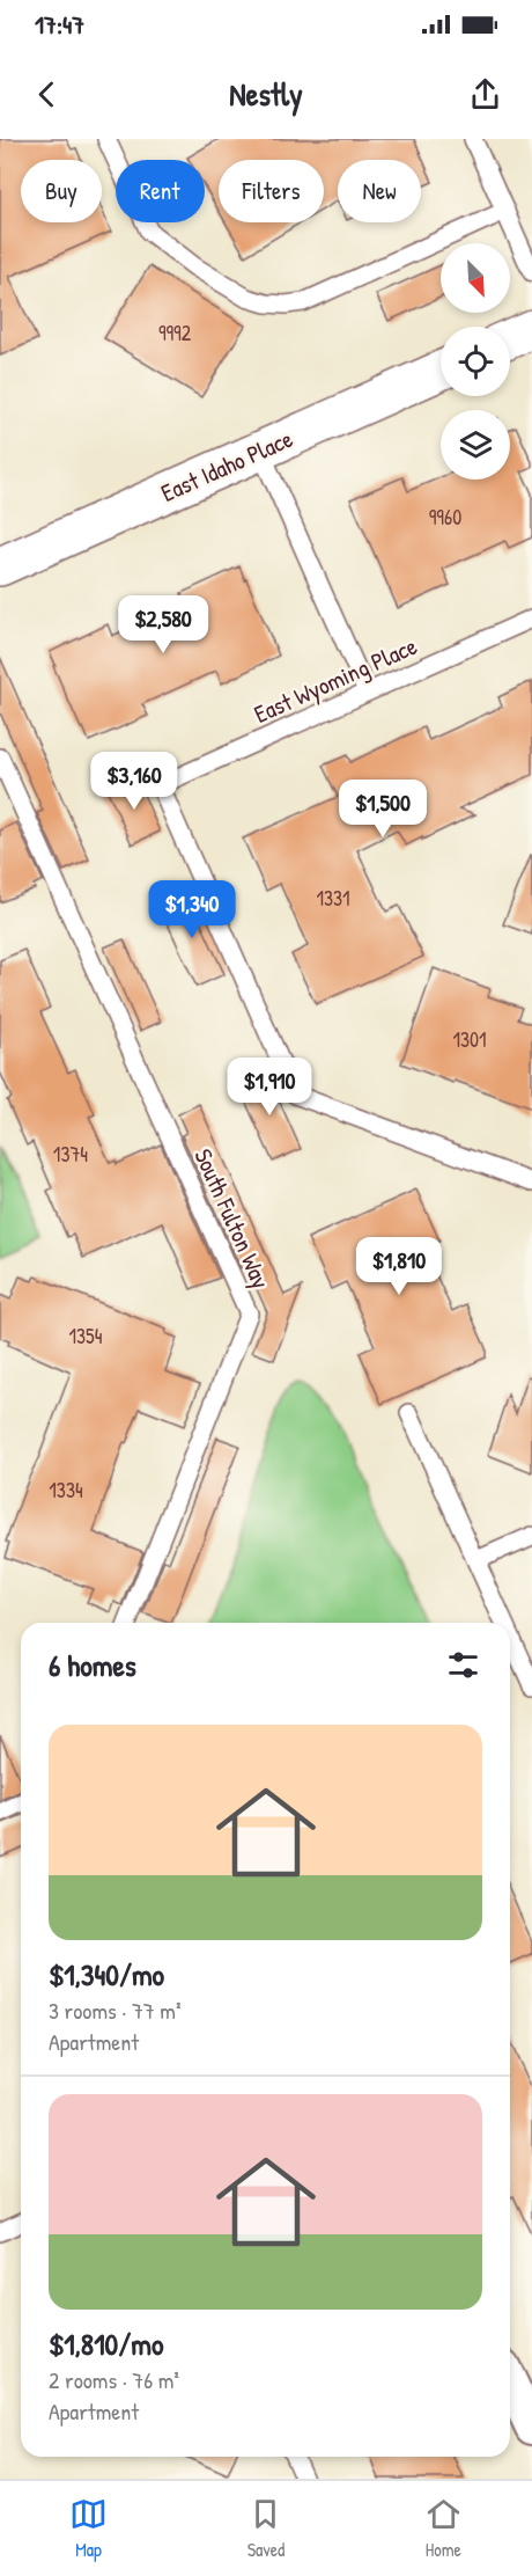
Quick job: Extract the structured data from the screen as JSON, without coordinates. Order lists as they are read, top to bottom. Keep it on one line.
{"streets":{"street":["East Idaho Place"],"lane":["East Wyoming Place","South Fulton Way"]},"house_numbers":["9992","9960","1331","1301","1374","1354","1334"],"north":"bottom right","page":{"status":"17:47","header":"Nestly","chip":["Buy","Rent","Filters","New"],"price":["$2,580","$3,160","$1,500","$1,340","$1,910","$1,810"],"heading":"6 homes","list":[{"name":"$1,340/mo","note":"3 rooms · 77 m² · Apartment"},{"name":"$1,810/mo","note":"2 rooms · 76 m² · Apartment"}],"tabs":["Map","Saved","Home"]}}
